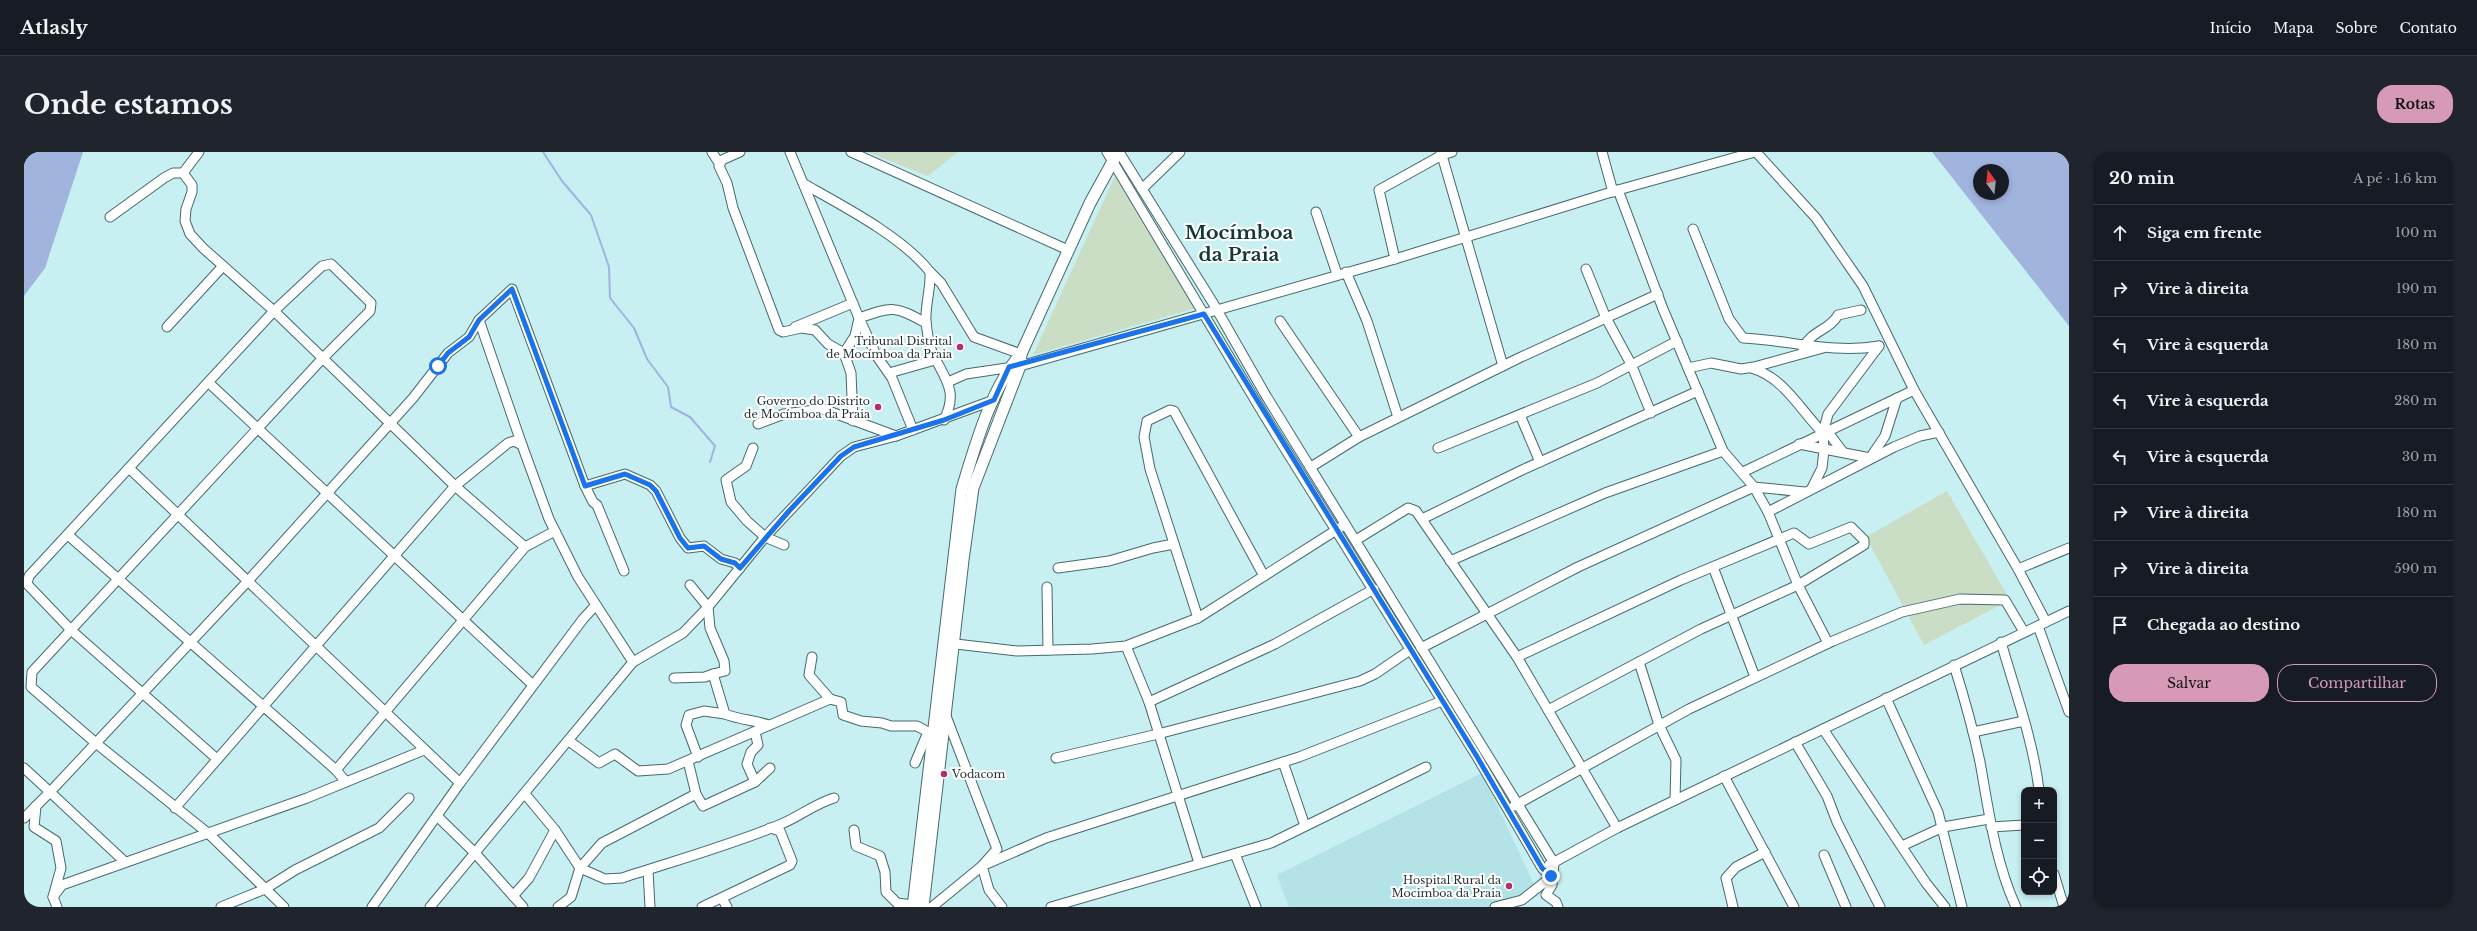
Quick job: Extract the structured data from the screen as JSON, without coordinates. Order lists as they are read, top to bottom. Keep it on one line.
{"districts":["Mocímboa da Praia"],"places":["Tribunal Distrital de Mocímboa da Praia","Governo do Distrito de Mocímboa da Praia","Vodacom","Hospital Rural da Mocimboa da Praia"],"north":"top","page":{"header":"Atlasly","nav":["Início","Mapa","Sobre","Contato"],"buttons":["Rotas",["Salvar","Compartilhar"]],"title":"Onde estamos","heading":["20 min","A pé · 1.6 km"],"list":[["Siga em frente","100 m"],["Vire à direita","190 m"],["Vire à esquerda","180 m"],["Vire à esquerda","280 m"],["Vire à esquerda","30 m"],["Vire à direita","180 m"],["Vire à direita","590 m"],"Chegada ao destino"],"map_buttons":["+","−"]}}
